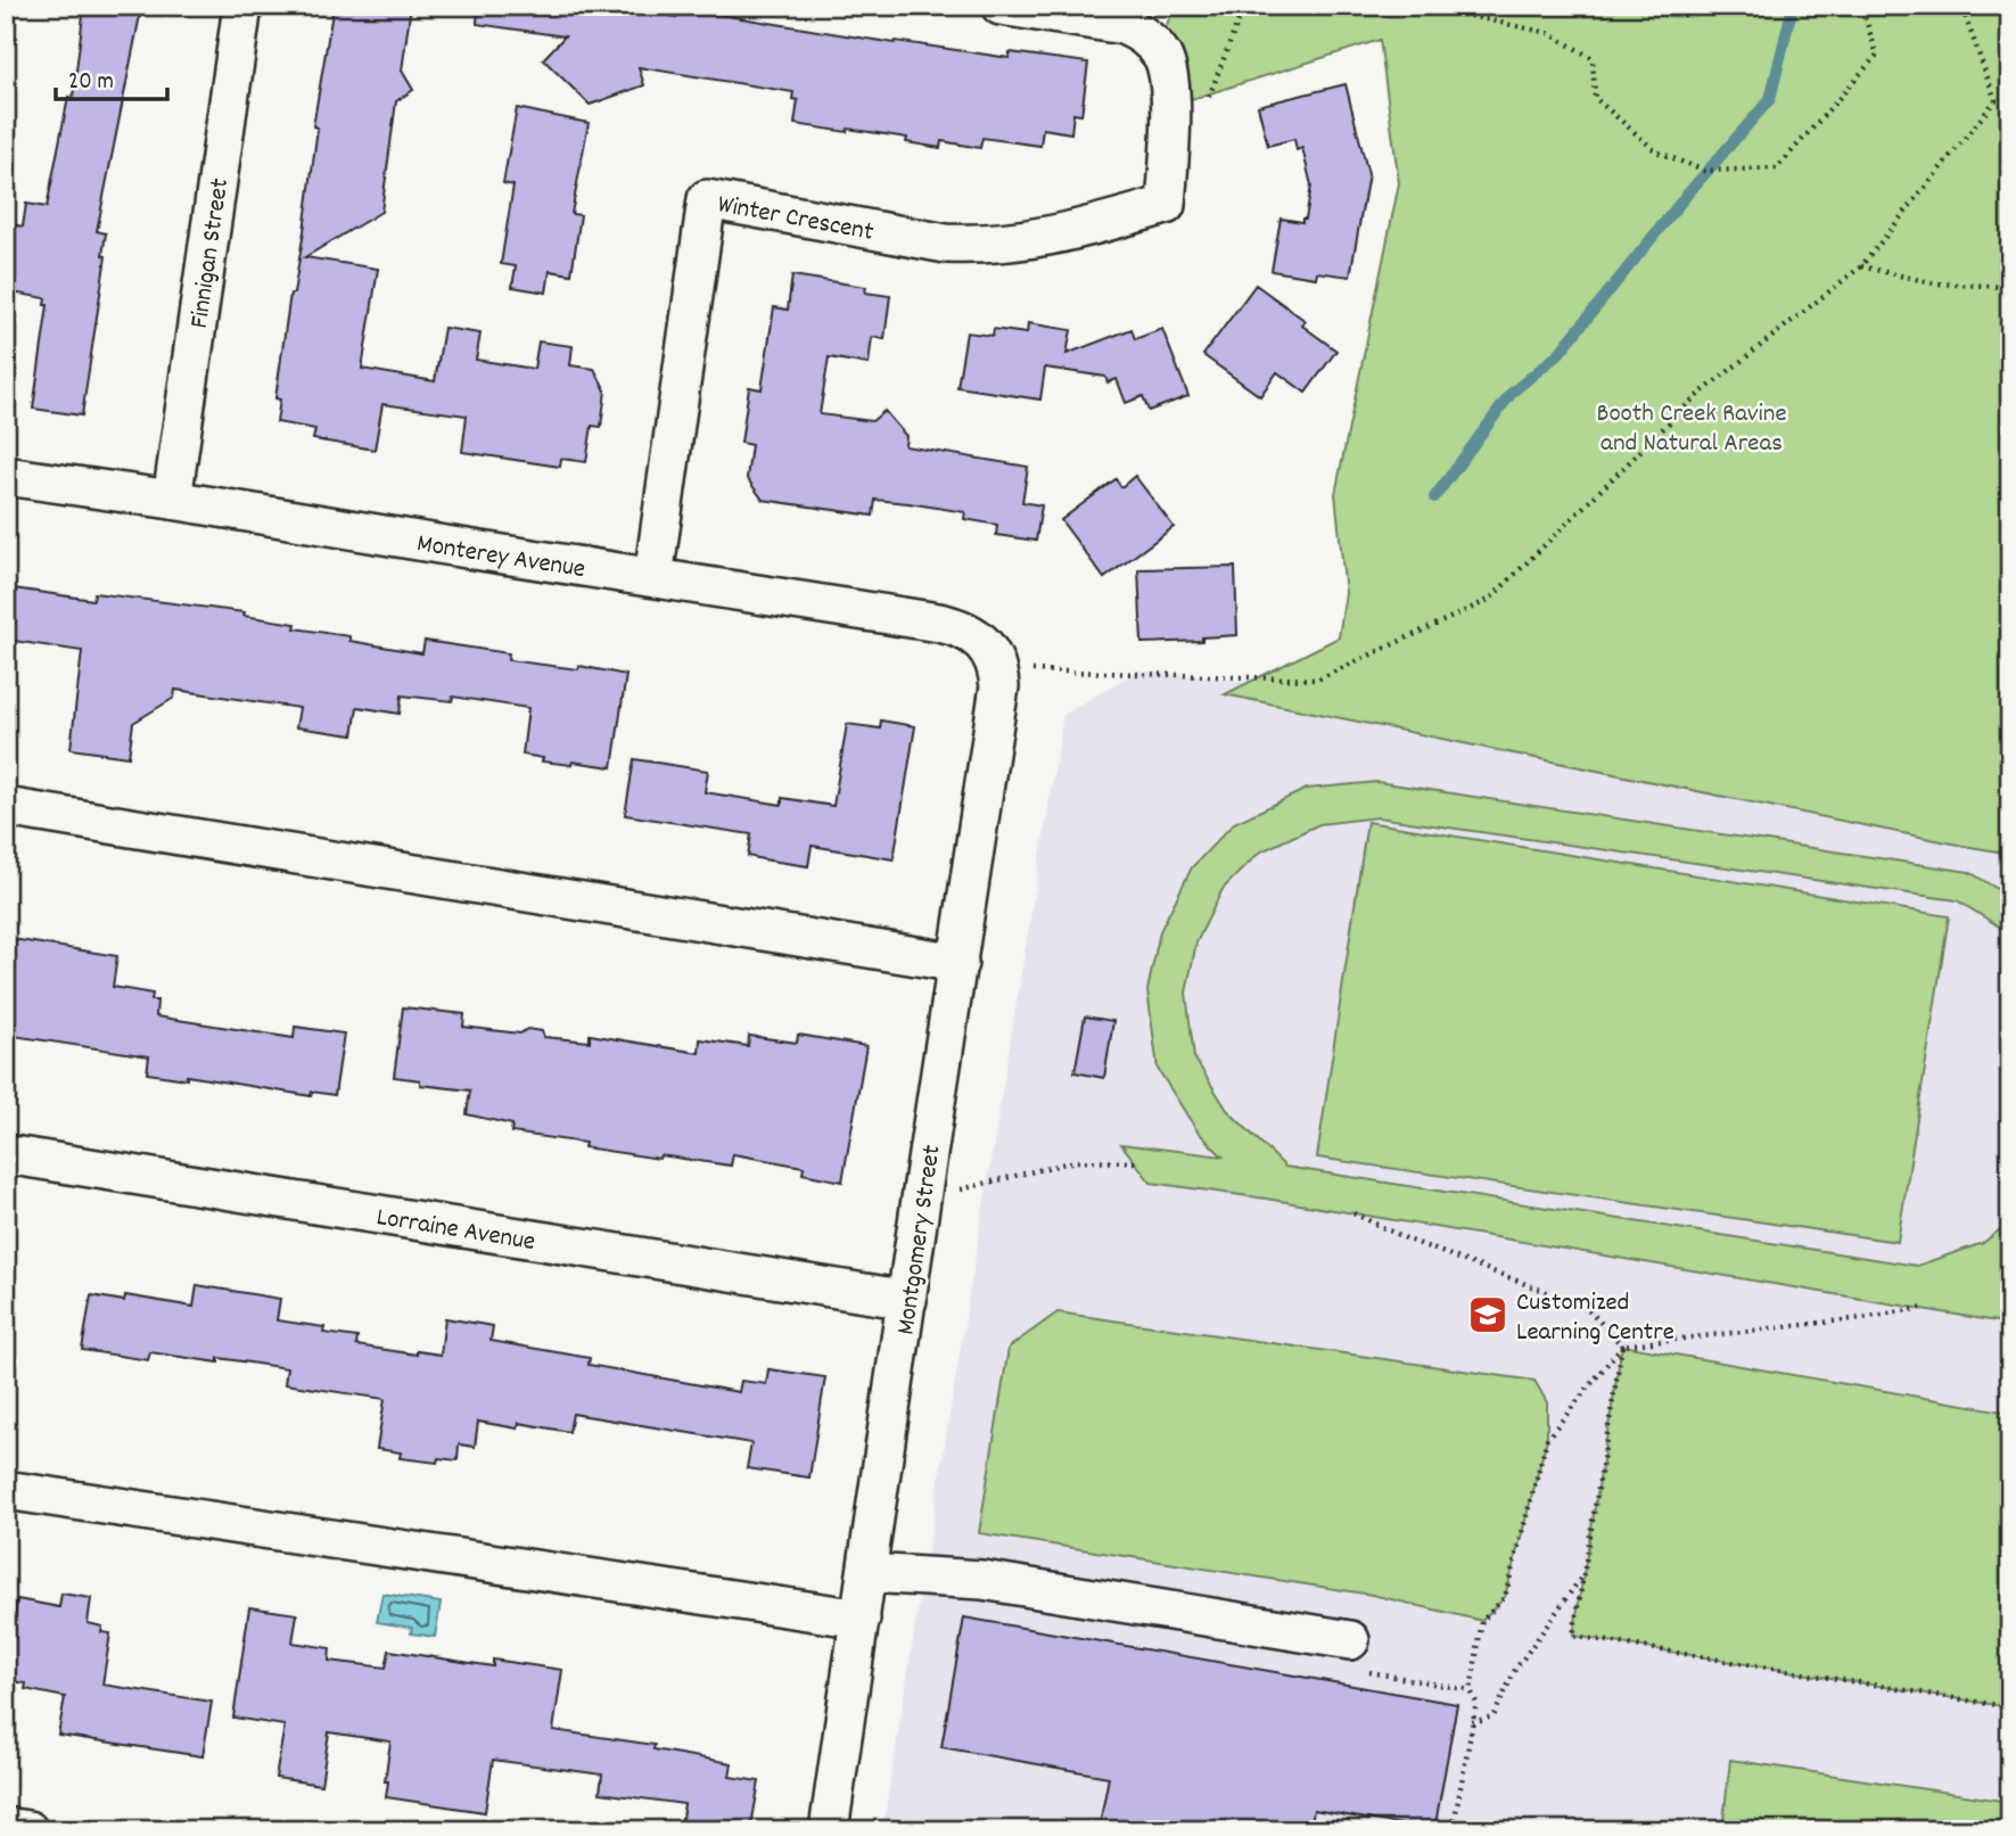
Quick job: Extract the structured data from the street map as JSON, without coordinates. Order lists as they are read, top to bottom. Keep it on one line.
{"streets":{"street":["Winter Crescent","Finnigan Street","Monterey Avenue","Lorraine Avenue","Montgomery Street"]},"crossings":[["Winter Crescent","Monterey Avenue"],["Finnigan Street","Monterey Avenue"],["Monterey Avenue","Montgomery Street"],["Lorraine Avenue","Montgomery Street"]],"parks":["Booth Creek Ravine and Natural Areas"],"places":{"school or university":["Customized Learning Centre"]},"scale_bar":"20 m"}
